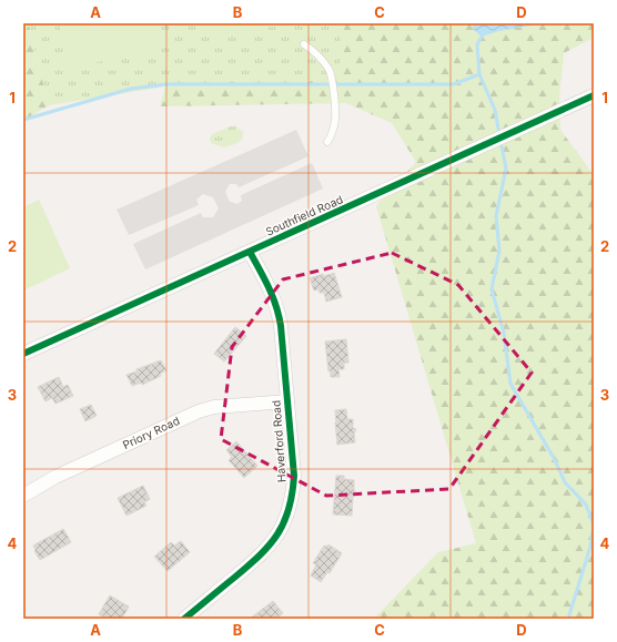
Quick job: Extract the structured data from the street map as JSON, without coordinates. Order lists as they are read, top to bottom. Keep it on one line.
{"streets":{"street":["Southfield Road","Priory Road","Haverford Road"]},"crossings":[["Southfield Road","Haverford Road"],["Priory Road","Haverford Road"]],"grid":{"columns":["A","B","C","D"],"rows":["1","2","3","4"]}}
